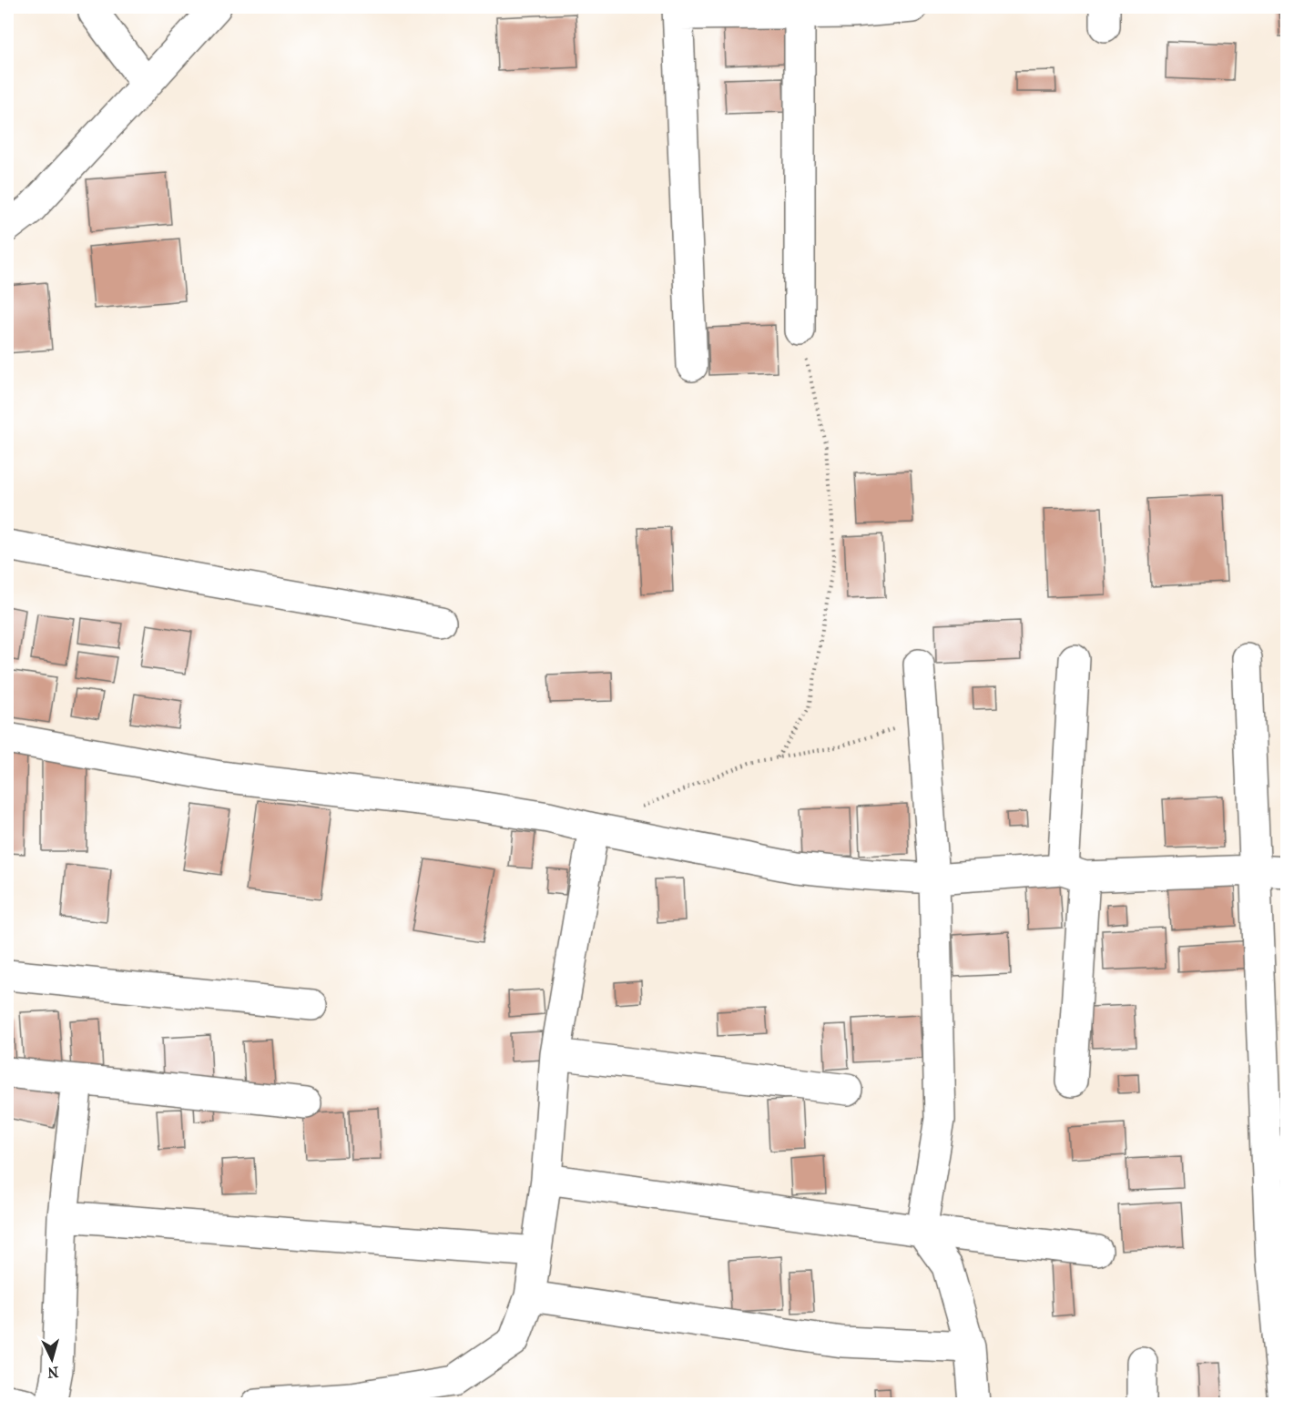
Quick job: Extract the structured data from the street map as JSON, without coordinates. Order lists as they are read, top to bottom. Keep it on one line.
{"north":"bottom"}
